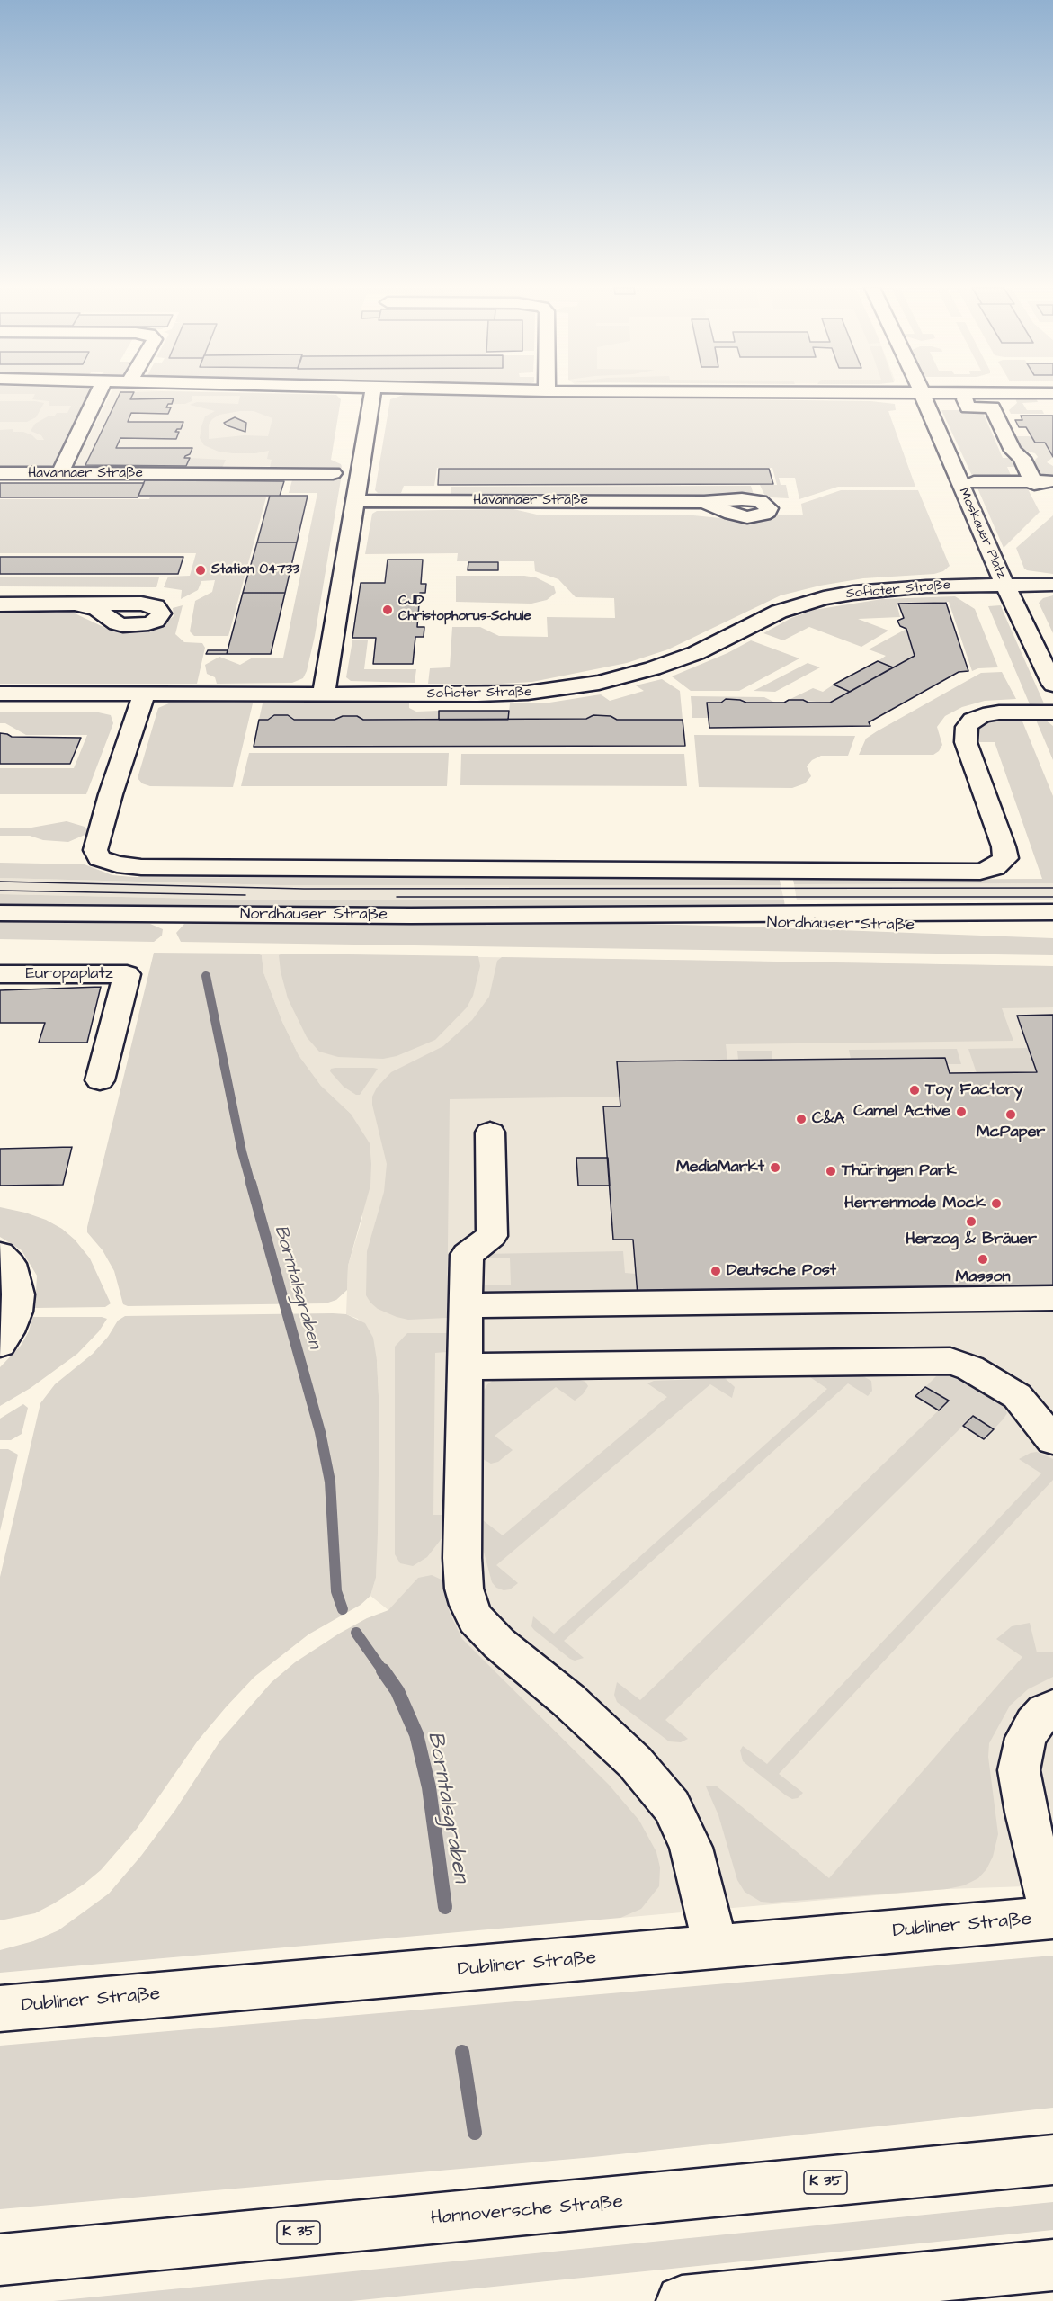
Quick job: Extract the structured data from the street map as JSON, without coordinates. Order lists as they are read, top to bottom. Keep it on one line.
{"streets":{"main road":["Havannaer Straße","Moskauer Platz","Sofioter Straße","Nordhäuser Straße","Europaplatz","Dubliner Straße","K 35","Hannoversche Straße"]},"crossings":[["Moskauer Platz","Sofioter Straße"]],"water":["Borntalsgraben"],"places":["Station 04733","CJD Christophorus-Schule","Toy Factory","Camel Active","McPaper","C&A","MediaMarkt","Thüringen Park","Herrenmode Mock","Herzog & Bräuer","Masson","Deutsche Post"]}
